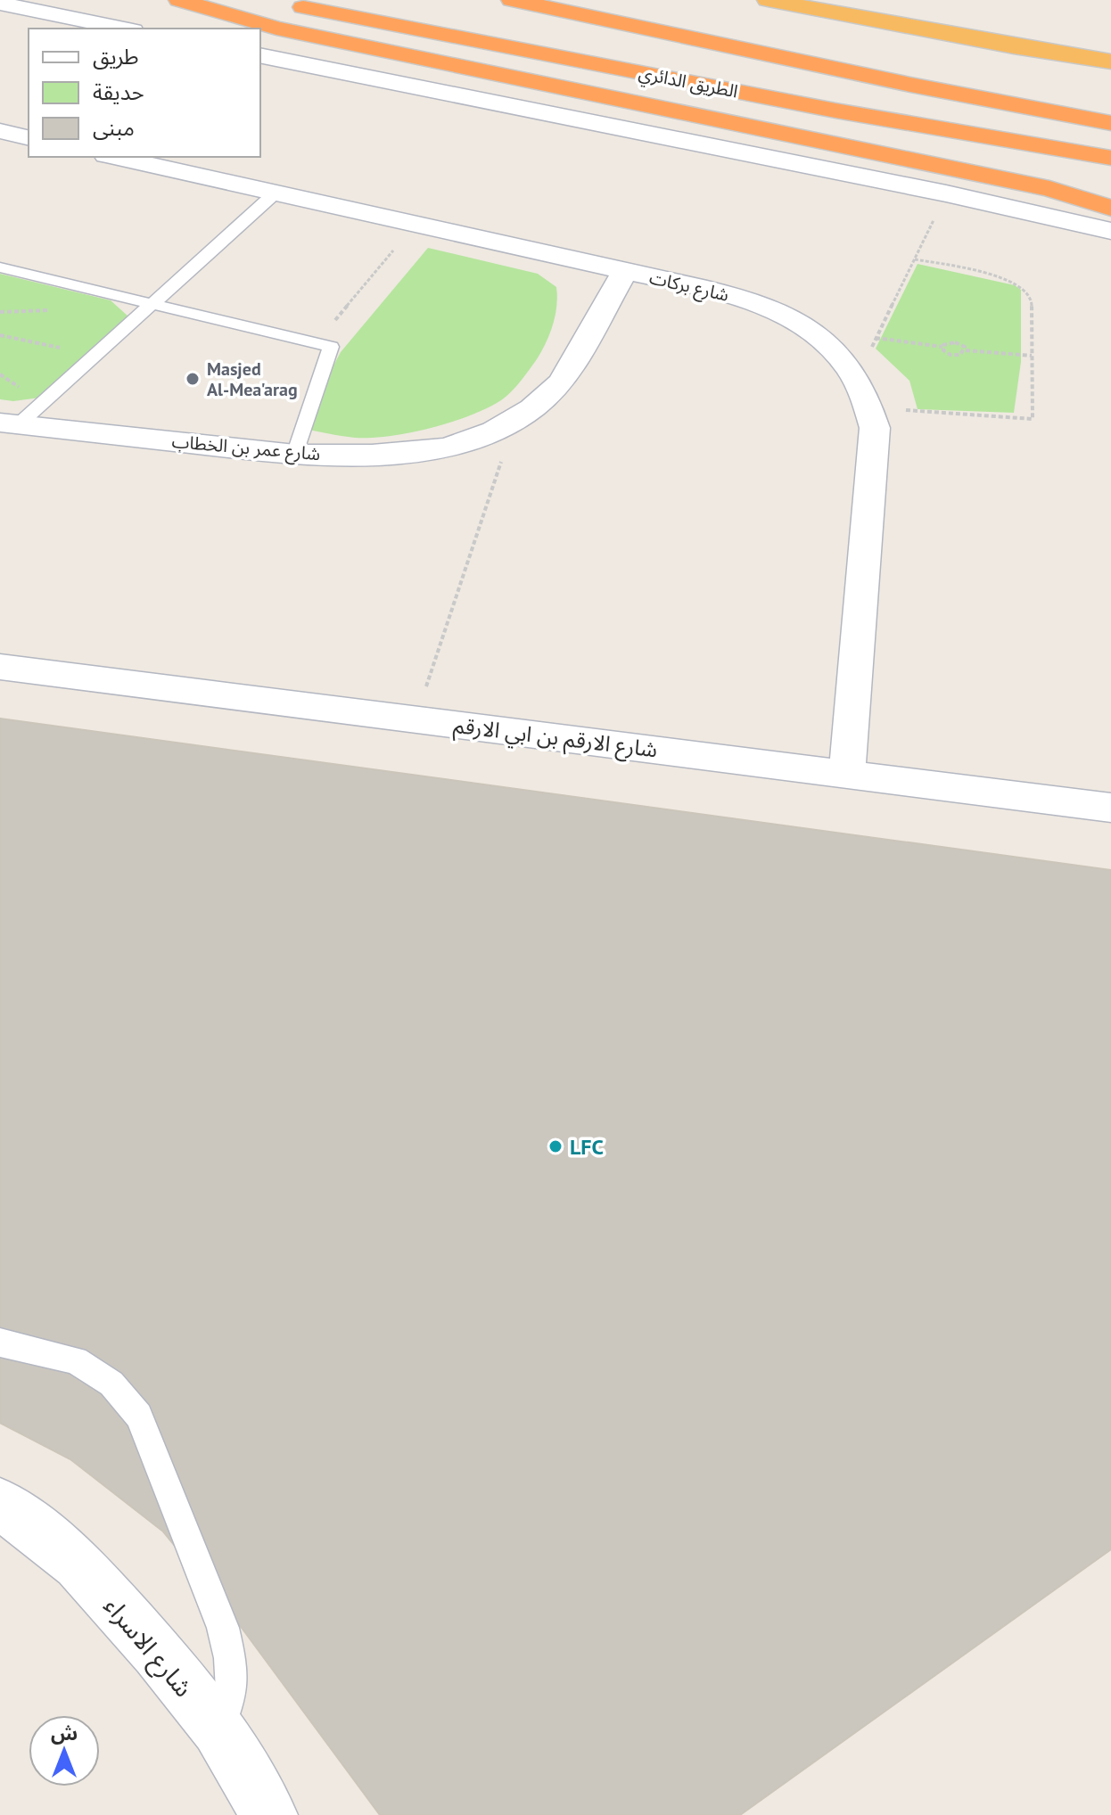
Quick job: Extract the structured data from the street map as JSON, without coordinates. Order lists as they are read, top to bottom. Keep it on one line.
{"streets":{"highway":["الطريق الدائري"],"street":["شارع بركات","شارع عمر بن الخطاب","شارع الارقم بن ابي الارقم","شارع الاسراء"]},"crossings":[["شارع بركات","شارع عمر بن الخطاب"],["شارع بركات","شارع الارقم بن ابي الارقم"]],"places":["Masjed Al-Mea'arag","LFC"],"legend":["طريق","حديقة","مبنى"],"north":"top"}
